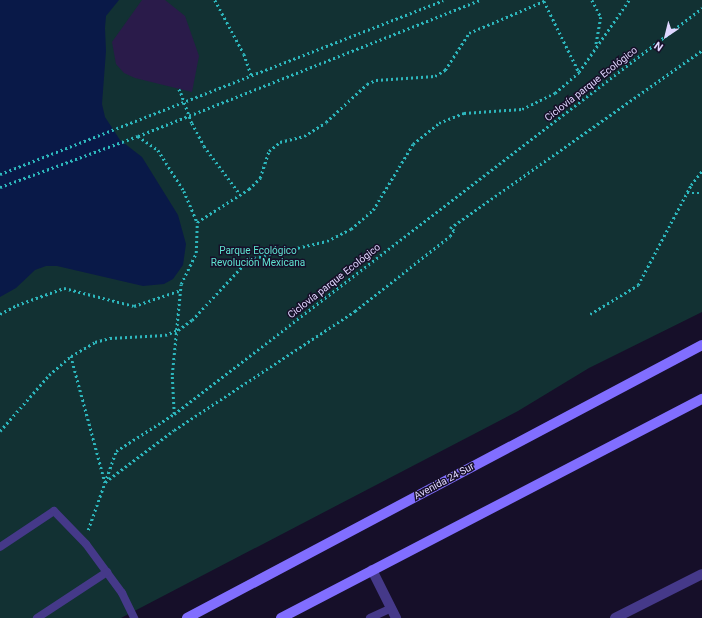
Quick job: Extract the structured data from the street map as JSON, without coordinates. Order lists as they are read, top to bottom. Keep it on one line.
{"streets":{"main road":["Avenida 24 Sur"],"path":["Ciclovía parque Ecológico"]},"parks":["Parque Ecológico Revolución Mexicana"],"north":"bottom left"}
